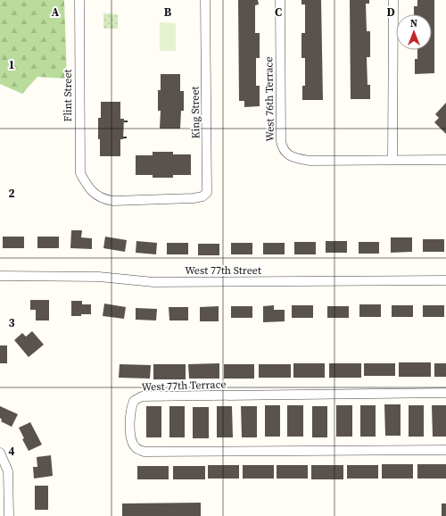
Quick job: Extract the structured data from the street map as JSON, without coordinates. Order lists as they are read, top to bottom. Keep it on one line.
{"streets":{"street":["Flint Street","West 76th Terrace","King Street","West 77th Street","West 77th Terrace"]},"crossings":[["Flint Street","King Street"]],"north":"top","grid":{"columns":["A","B","C","D"],"rows":["1","2","3","4"]}}
